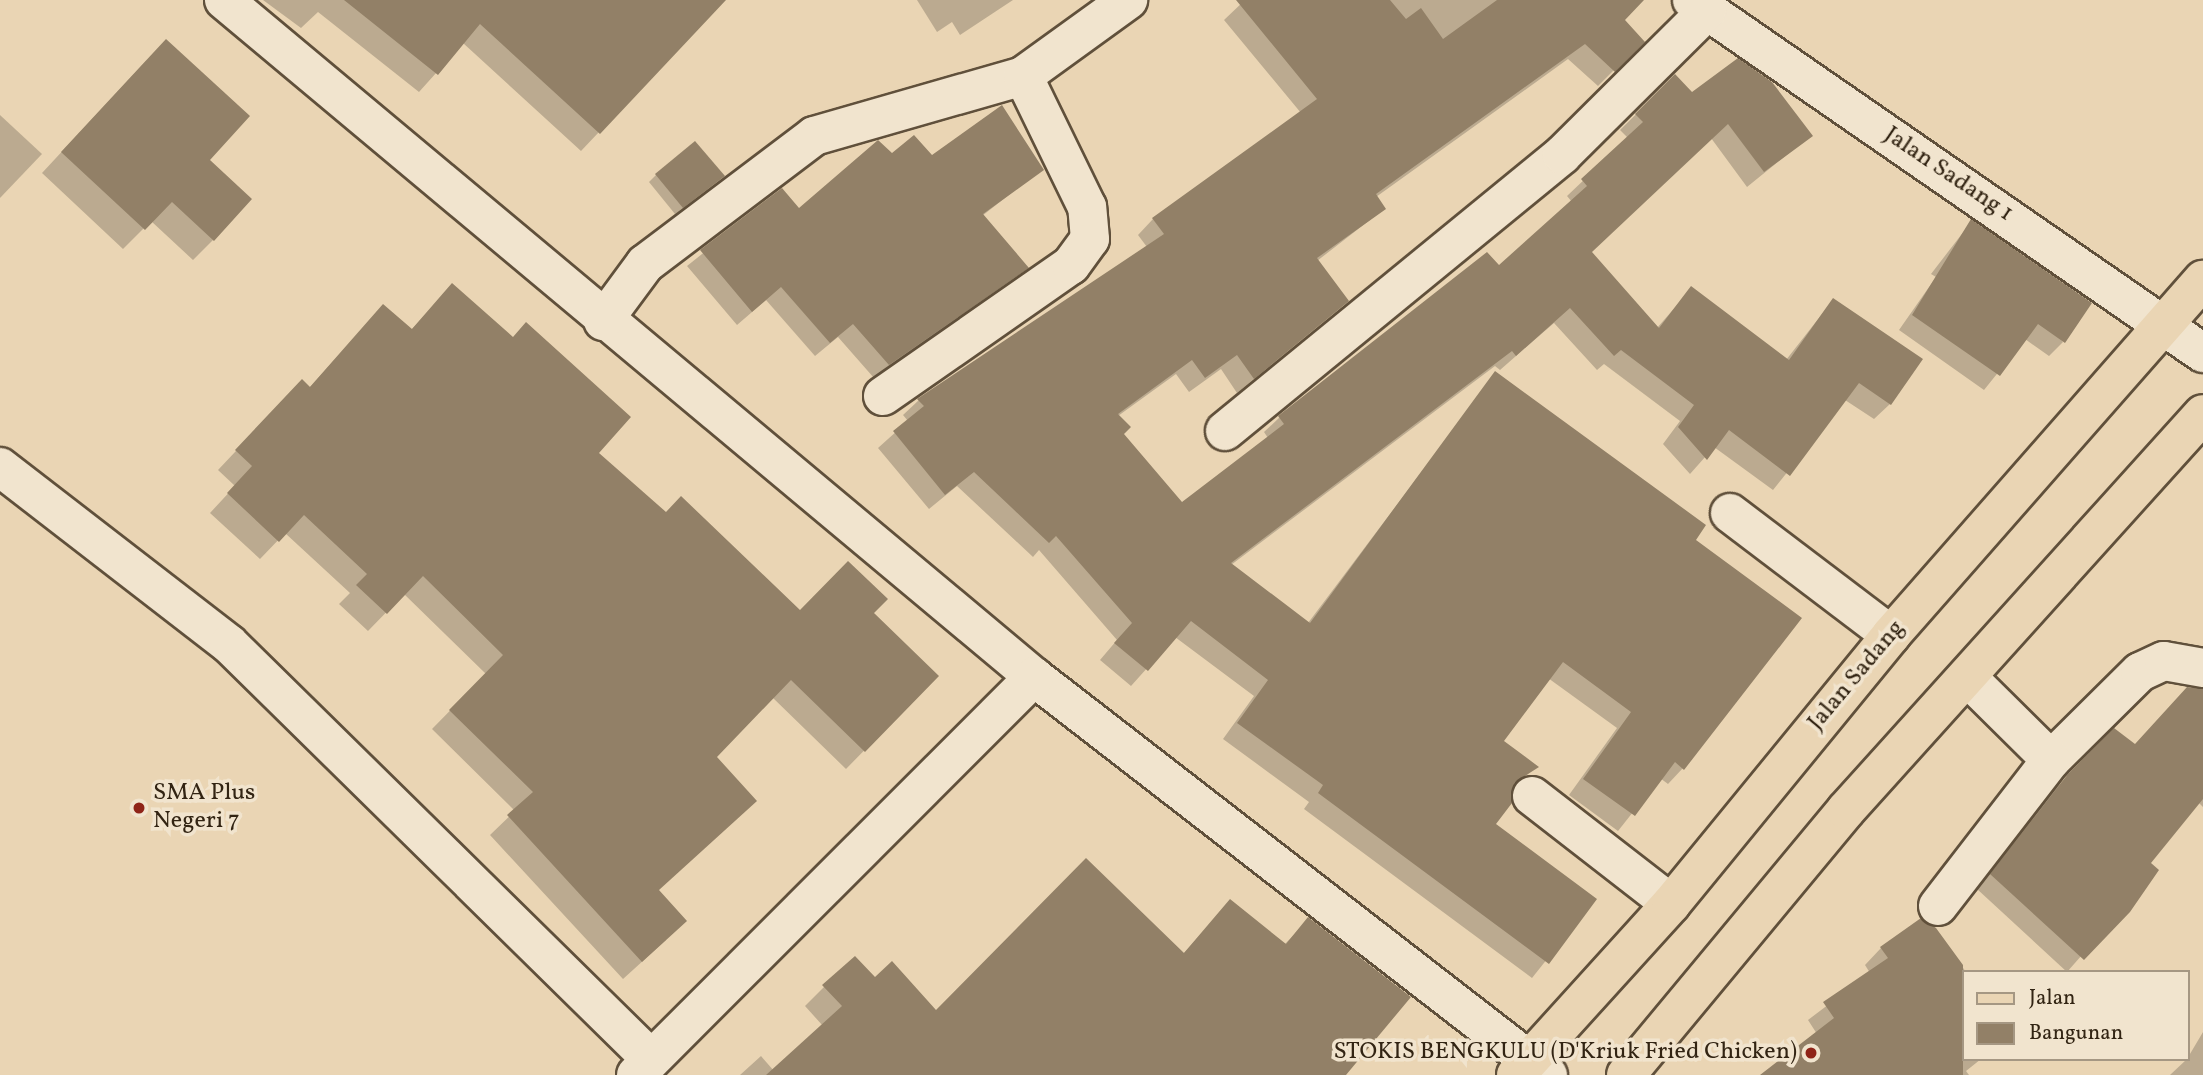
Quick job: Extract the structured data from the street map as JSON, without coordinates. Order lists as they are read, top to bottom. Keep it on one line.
{"streets":{"main road":["Jalan Sadang"],"street":["Jalan Sadang 1"]},"crossings":[["Jalan Sadang 1","Jalan Sadang"]],"places":["SMA Plus Negeri 7","STOKIS BENGKULU (D'Kriuk Fried Chicken)"],"legend":["Jalan","Bangunan"]}
